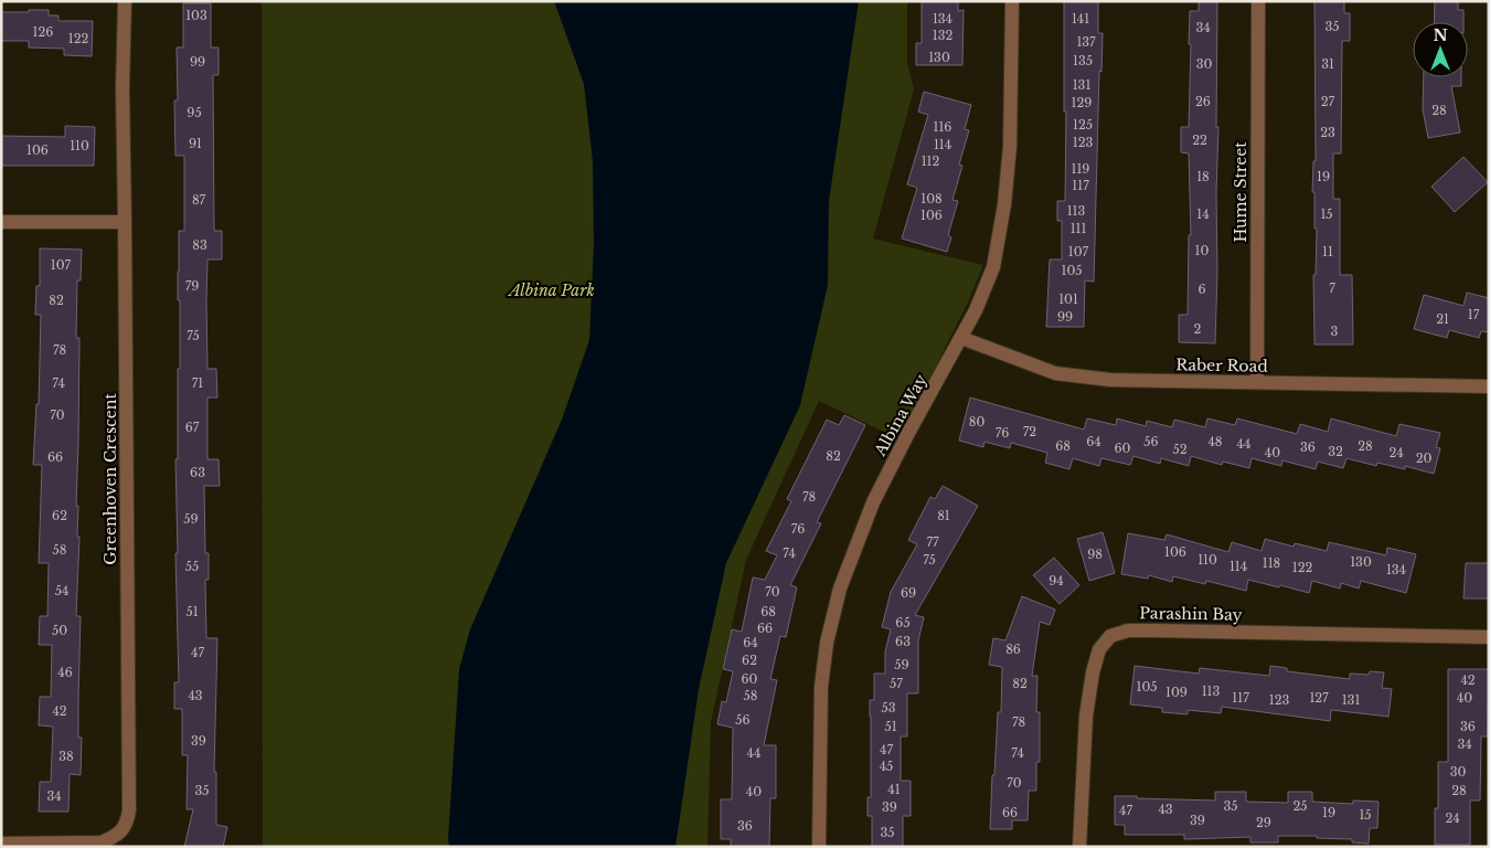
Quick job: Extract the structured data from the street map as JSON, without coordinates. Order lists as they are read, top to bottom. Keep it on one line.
{"streets":{"street":["Hume Street","Raber Road","Albina Way","Greenhoven Crescent","Parashin Bay"]},"crossings":[["Hume Street","Raber Road"],["Raber Road","Albina Way"]],"parks":["Albina Park"],"house_numbers":["103","134","141","35","34","126","132","122","137","130","135","99","30","31","131","26","27","129","28","95","125","116","23","22","123","91","114","110","106","112","119","18","19","117","108","87","113","14","15","106","111","83","10","107","11","107","105","79","7","6","101","82","17","99","21","2","3","75","78","74","71","70","80","67","72","76","64","56","48","44","68","28","36","60","52","32","40","24","82","66","20","63","78","62","81","59","76","77","58","106","74","98","75","110","130","118","55","114","122","134","94","54","70","69","51","68","65","66","50","63","64","86","47","62","59","46","60","42","57","82","105","113","109","43","58","117","127","40","123","131","53","42","56","78","51","36","39","34","47","44","74","38","45","30","70","41","35","28","40","34","35","25","39","43","47","66","19","15","24","39","29","36","35"],"north":"top"}
